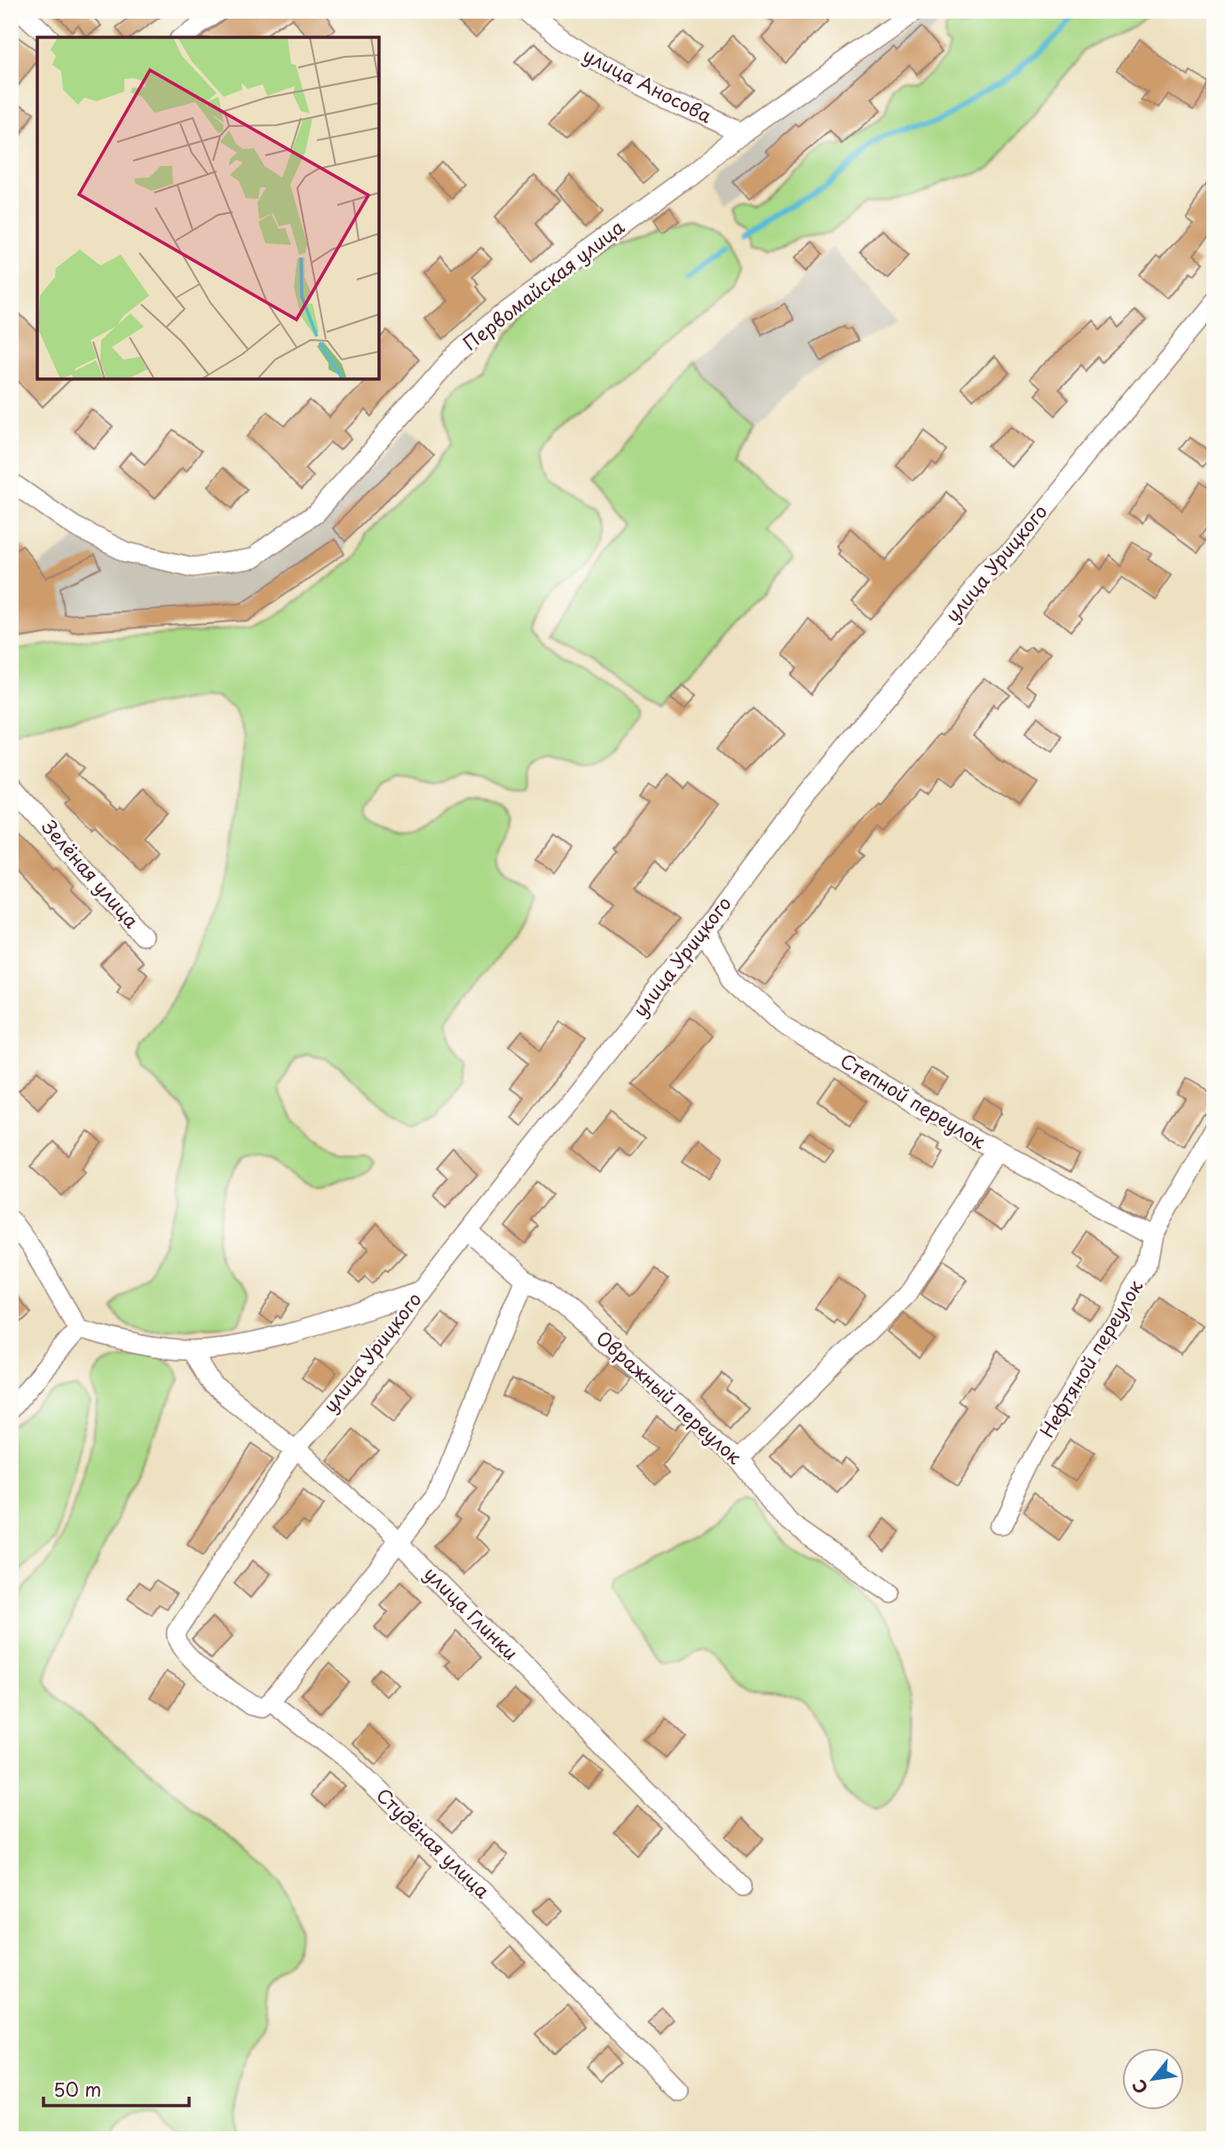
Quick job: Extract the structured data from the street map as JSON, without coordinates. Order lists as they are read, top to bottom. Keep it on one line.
{"streets":{"street":["улица Аносова","Первомайская улица","улица Урицкого","Зелёная улица","Степной переулок","Нефтяной переулок","Овражный переулок","улица Глинки","Студёная улица"]},"crossings":[["улица Аносова","Первомайская улица"],["улица Урицкого","Степной переулок"],["улица Урицкого","Овражный переулок"],["улица Урицкого","улица Глинки"],["улица Урицкого","Студёная улица"],["Степной переулок","Нефтяной переулок"]],"scale_bar":"50 m","north":"bottom left"}
